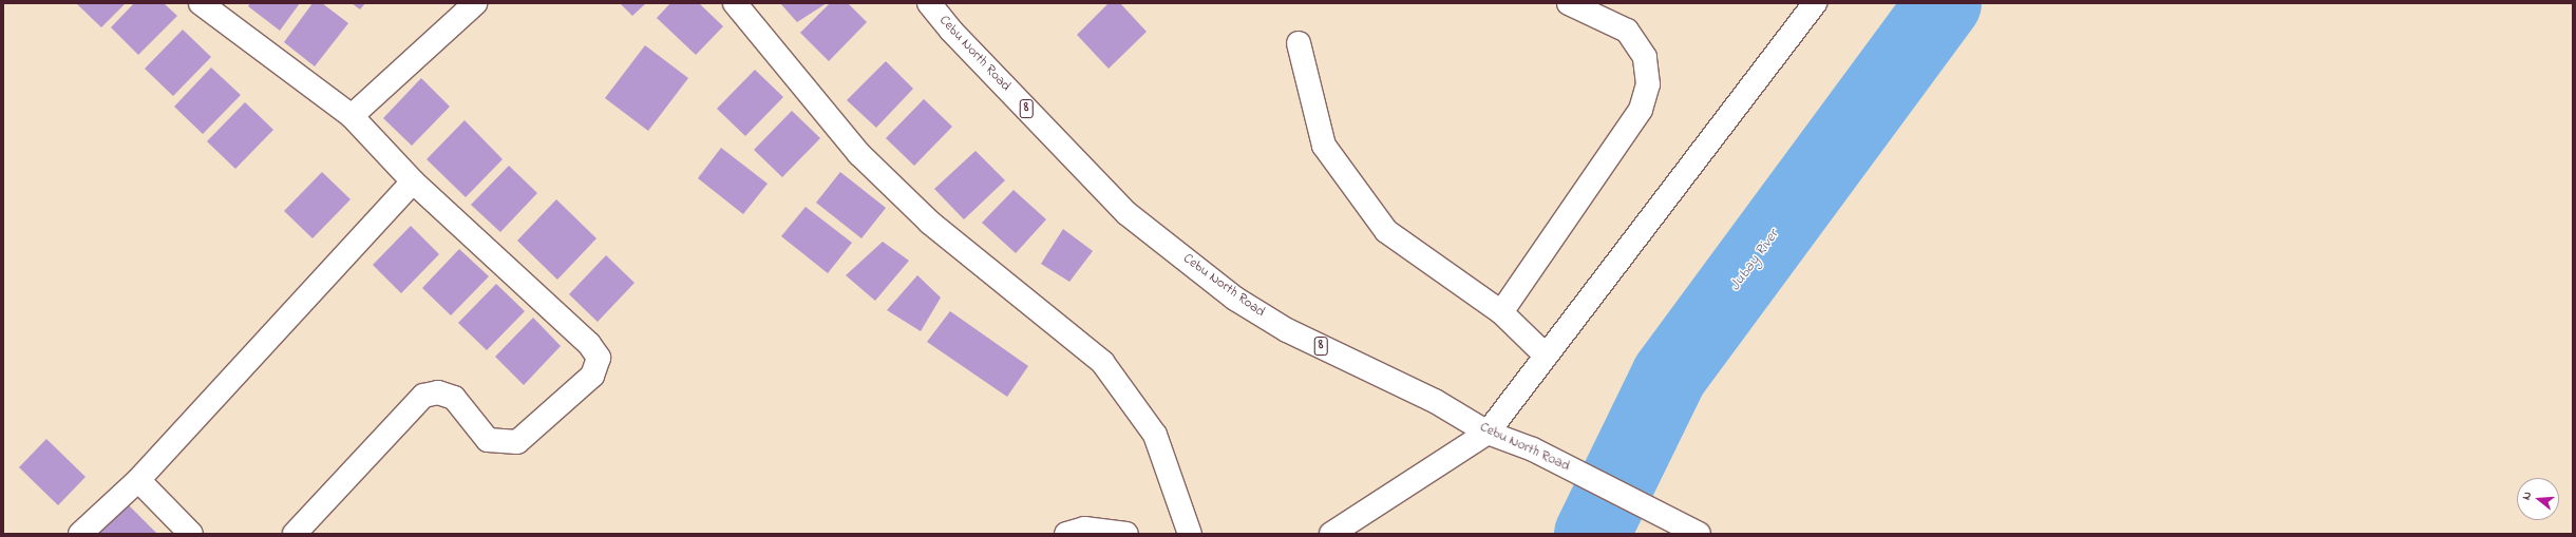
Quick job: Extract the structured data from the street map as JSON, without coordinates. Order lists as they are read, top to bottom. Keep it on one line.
{"streets":{"main road":["Cebu North Road","8"]},"water":["Jubay River"],"north":"left"}
